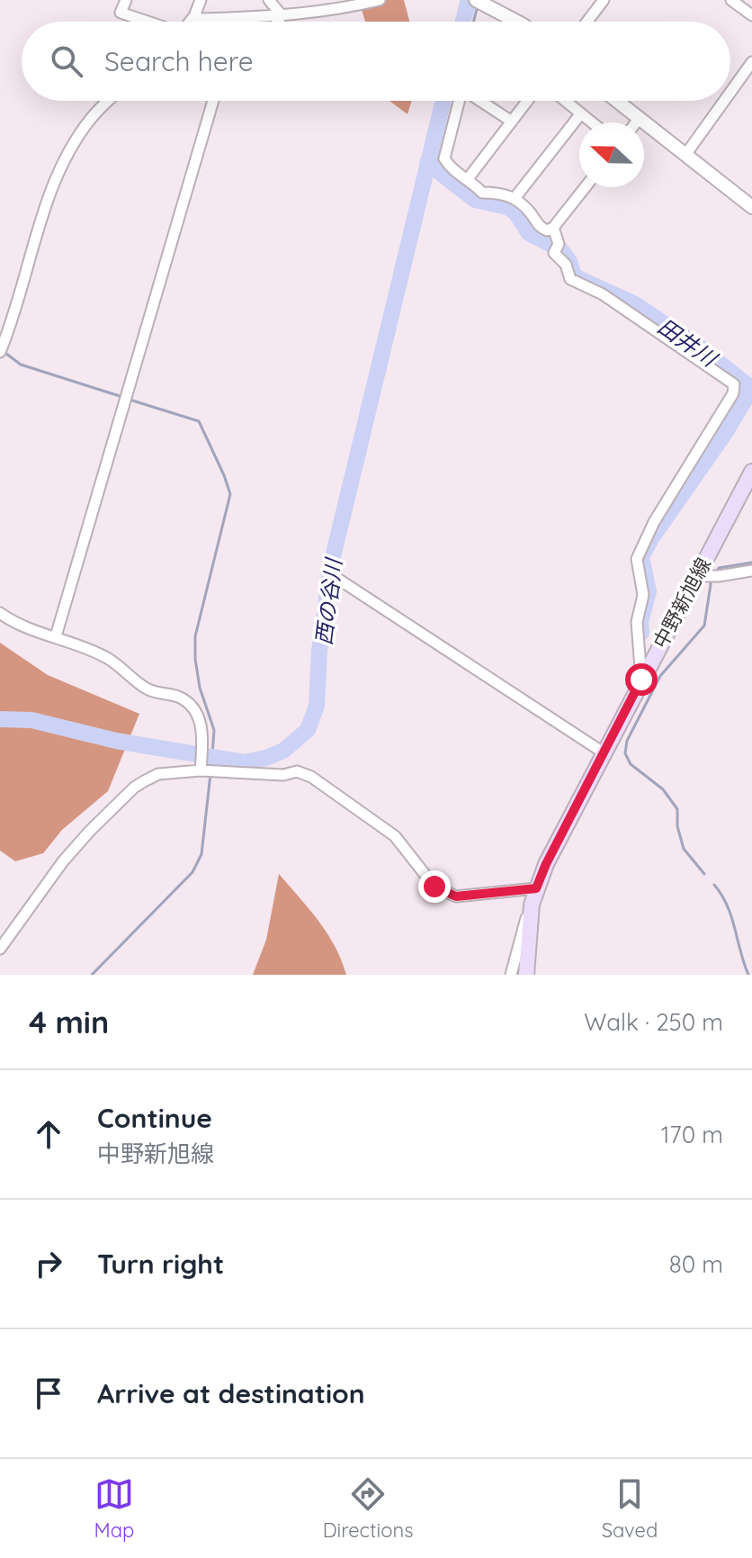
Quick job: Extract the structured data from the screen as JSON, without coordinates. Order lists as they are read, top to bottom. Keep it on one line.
{"streets":{"main road":["中野新旭線"]},"water":["田井川","西の谷川"],"north":"left","page":{"search":"Search here","heading":["4 min","Walk · 250 m"],"list":[["Continue","中野新旭線","170 m"],["Turn right","80 m"],"Arrive at destination"],"nav":["Map","Directions","Saved"]}}
